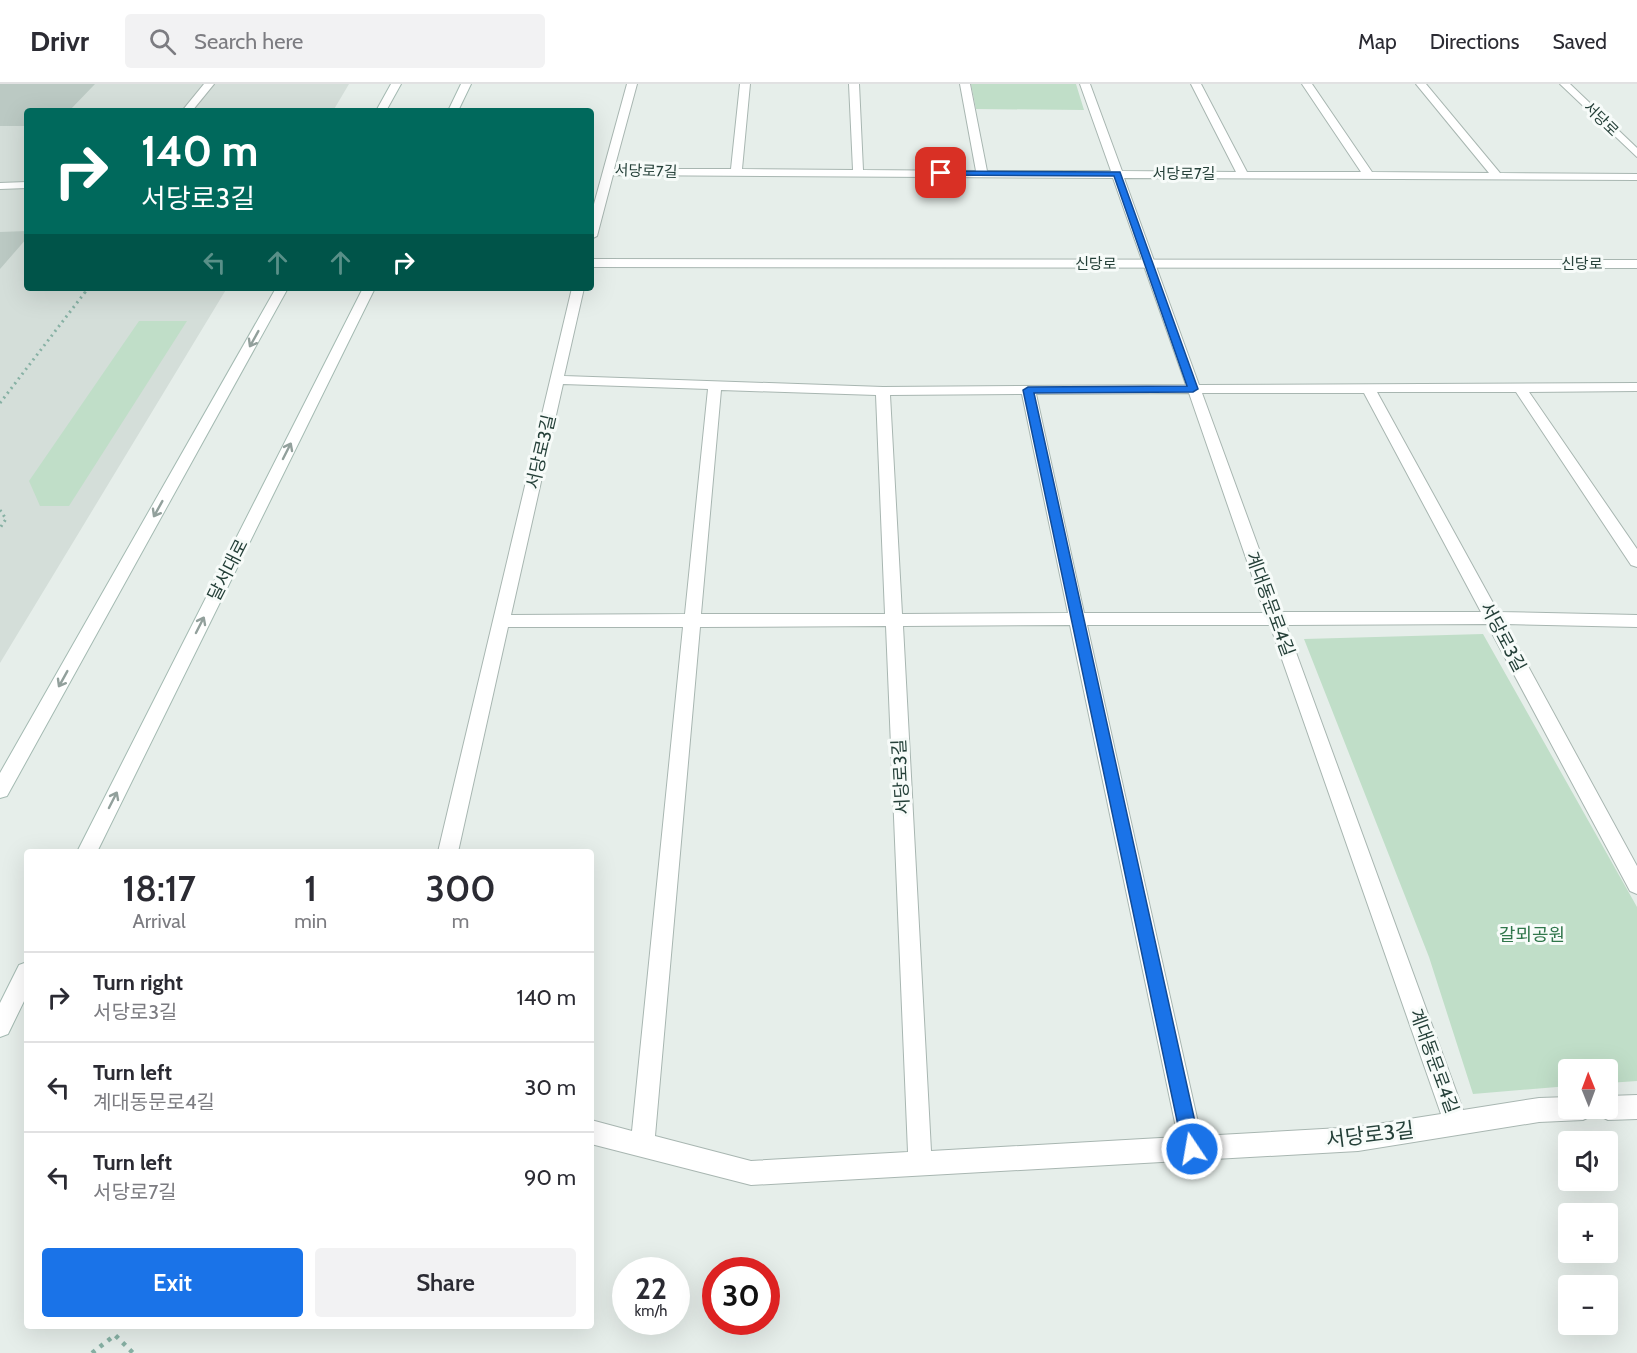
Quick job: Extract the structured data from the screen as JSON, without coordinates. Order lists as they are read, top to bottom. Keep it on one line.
{"streets":{"street":["서당로","서당로7길","신당로","서당로3길","달서대로","계대동문로4길"]},"crossings":[["서당로7길","계대동문로4길"],["신당로","계대동문로4길"],["서당로3길","계대동문로4길"]],"parks":["갈뫼공원"],"north":"top","page":{"header":"Drivr","search":"Search here","nav":["Map","Directions","Saved"],"turn":["140 m","서당로3길"],"eta":["18:17","Arrival","1","min","300","m"],"list":[{"name":"Turn right","note":"서당로3길","value":"140 m"},{"name":"Turn left","note":"계대동문로4길","value":"30 m"},{"name":"Turn left","note":"서당로7길","value":"90 m"}],"map_buttons":["+","−"],"buttons":["Exit","Share"],"speed":"22 km/h","limit":"30"}}
